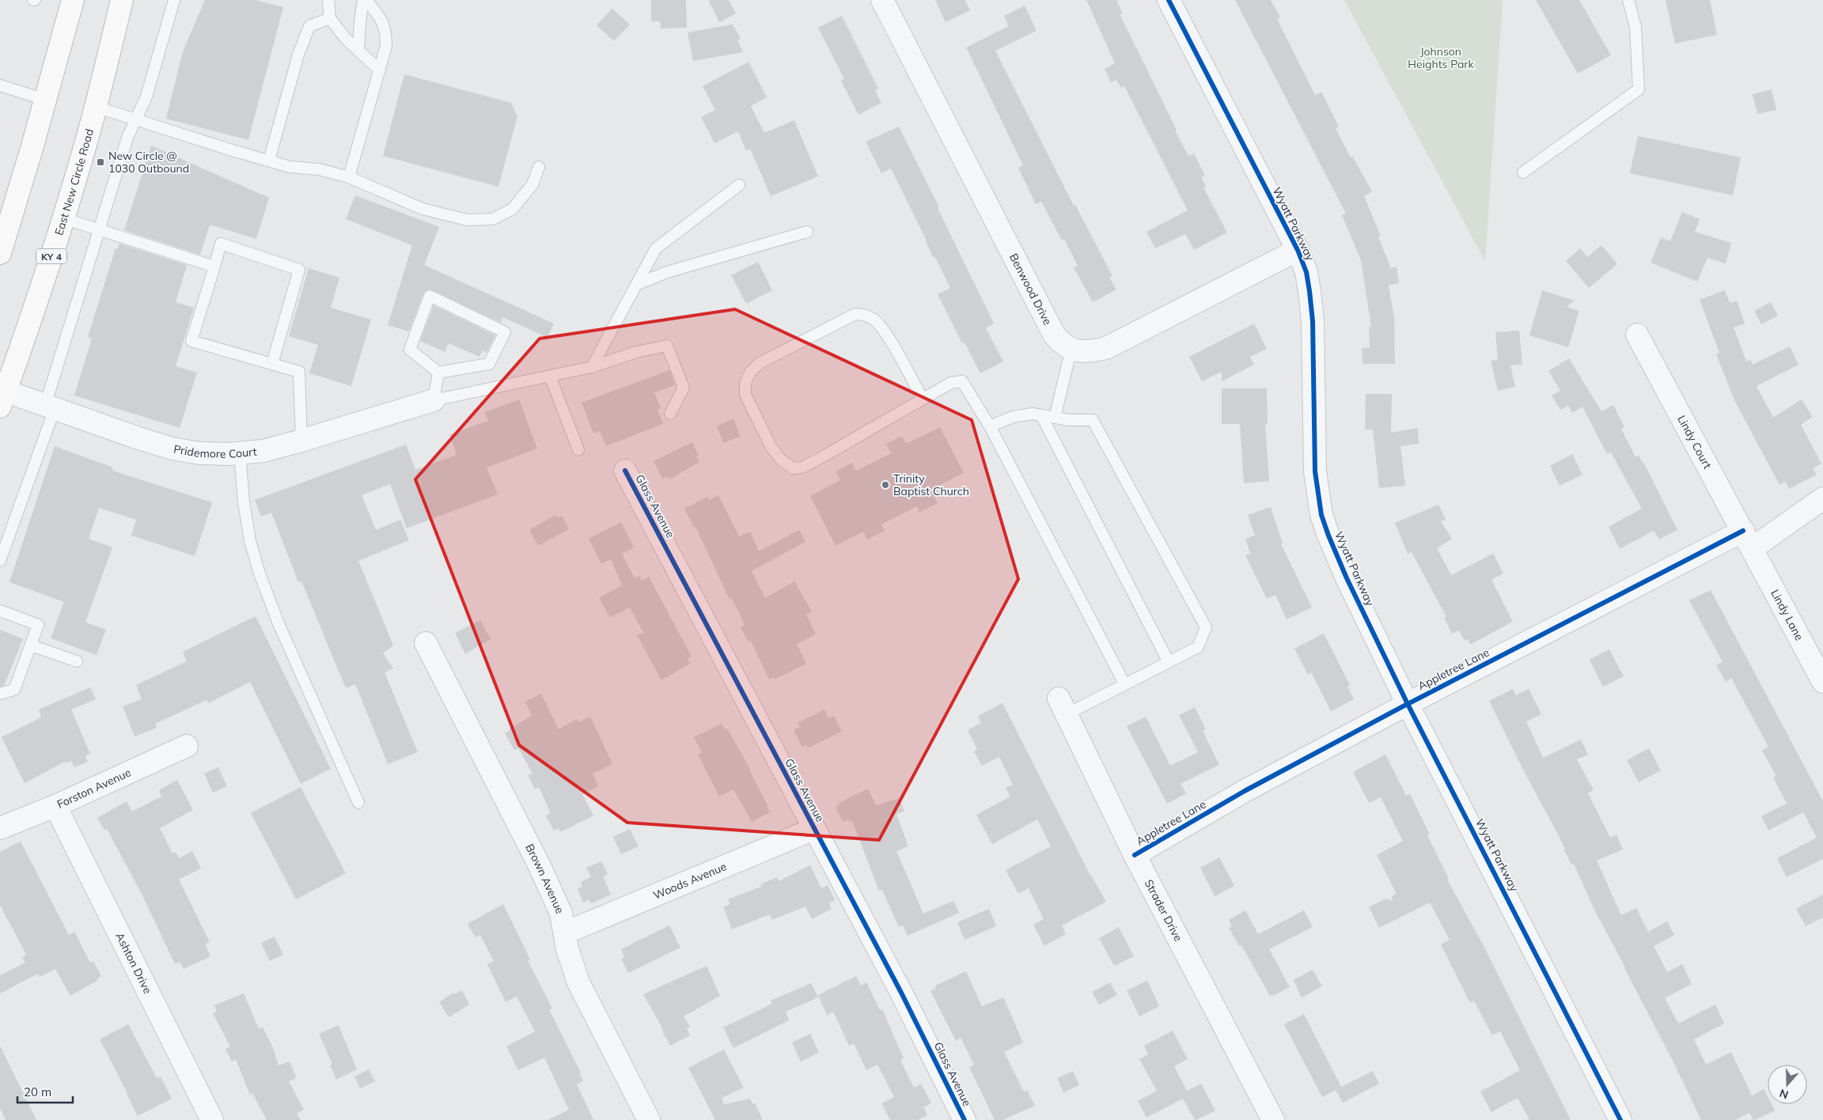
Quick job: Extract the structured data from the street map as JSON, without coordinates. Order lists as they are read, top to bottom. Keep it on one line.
{"streets":{"highway":["East New Circle Road","KY 4"],"street":["Wyatt Parkway","Benwood Drive","Lindy Court","Pridemore Court","Glass Avenue","Lindy Lane","Appletree Lane","Forston Avenue","Brown Avenue","Woods Avenue","Strader Drive","Ashton Drive"]},"crossings":[["East New Circle Road","Pridemore Court"],["Wyatt Parkway","Appletree Lane"],["Lindy Court","Lindy Lane"],["Lindy Court","Appletree Lane"],["Glass Avenue","Woods Avenue"],["Lindy Lane","Appletree Lane"],["Appletree Lane","Strader Drive"],["Forston Avenue","Ashton Drive"],["Brown Avenue","Woods Avenue"]],"parks":["Johnson Heights Park"],"places":{"transit":["New Circle @ 1030 Outbound"],"other":["Trinity Baptist Church"]},"scale_bar":"20 m","north":"bottom"}
